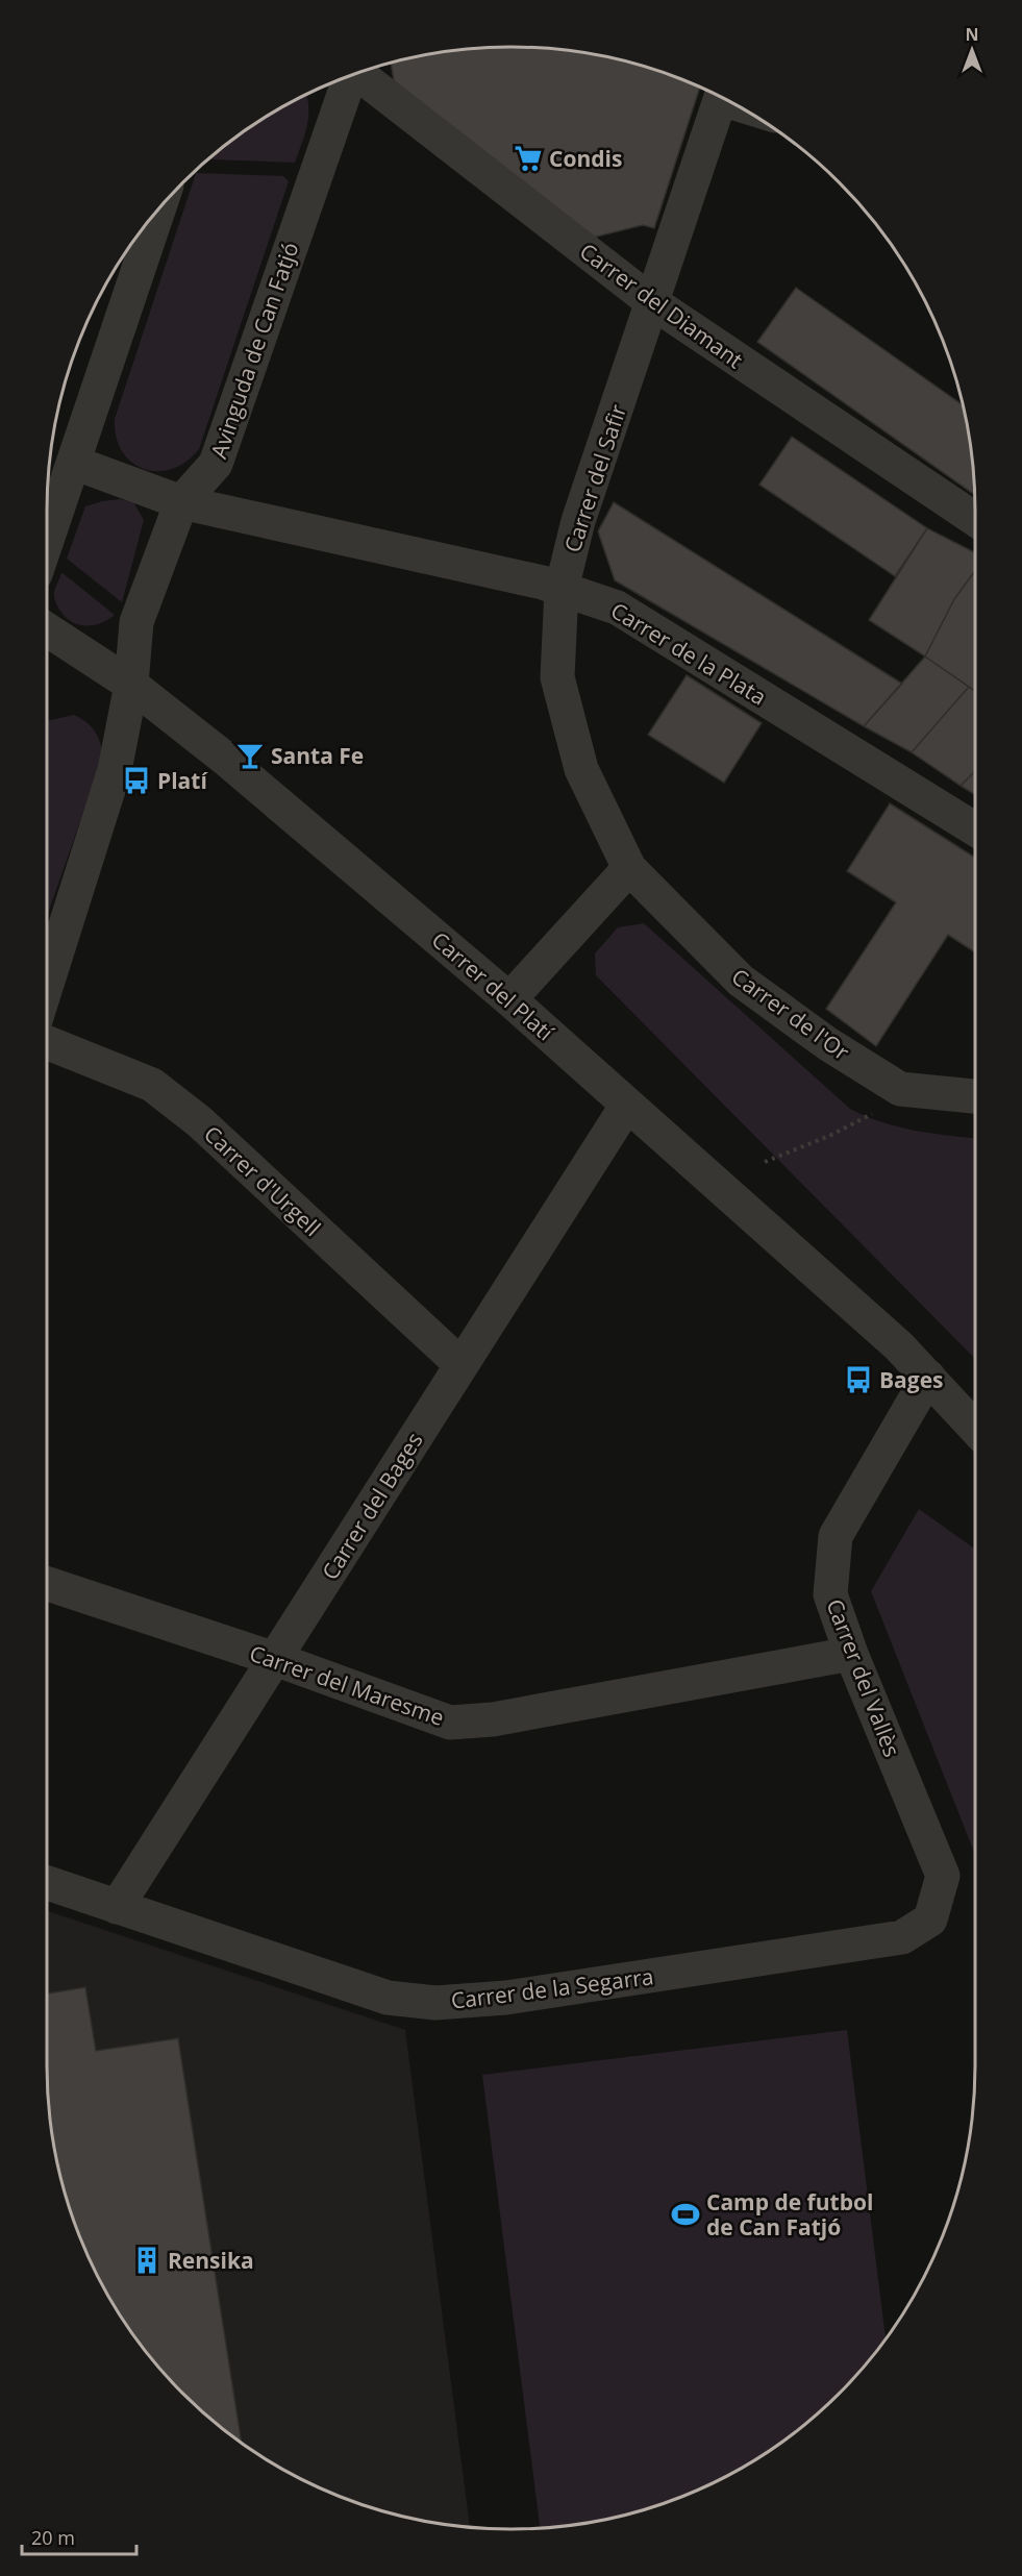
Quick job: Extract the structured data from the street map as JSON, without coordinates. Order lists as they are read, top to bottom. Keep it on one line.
{"streets":{"street":["Carrer del Diamant","Avinguda de Can Fatjó","Carrer del Safir","Carrer de la Plata","Carrer del Platí","Carrer de l'Or","Carrer d'Urgell","Carrer del Bages","Carrer del Vallès","Carrer del Maresme","Carrer de la Segarra"]},"crossings":[["Carrer del Diamant","Carrer del Safir"],["Avinguda de Can Fatjó","Carrer de la Plata"],["Avinguda de Can Fatjó","Carrer del Platí"],["Carrer del Safir","Carrer de la Plata"],["Carrer del Safir","Carrer de l'Or"],["Carrer del Platí","Carrer del Bages"],["Carrer del Platí","Carrer del Vallès"],["Carrer d'Urgell","Carrer del Bages"],["Carrer del Bages","Carrer del Maresme"],["Carrer del Bages","Carrer de la Segarra"],["Carrer del Vallès","Carrer del Maresme"],["Carrer del Vallès","Carrer de la Segarra"]],"places":{"supermarket":["Condis"],"bar":["Santa Fe"],"bus stop":["Platí","Bages"],"sports":["Camp de futbol de Can Fatjó"],"building":["Rensika"]},"scale_bar":"20 m","north":"top"}
